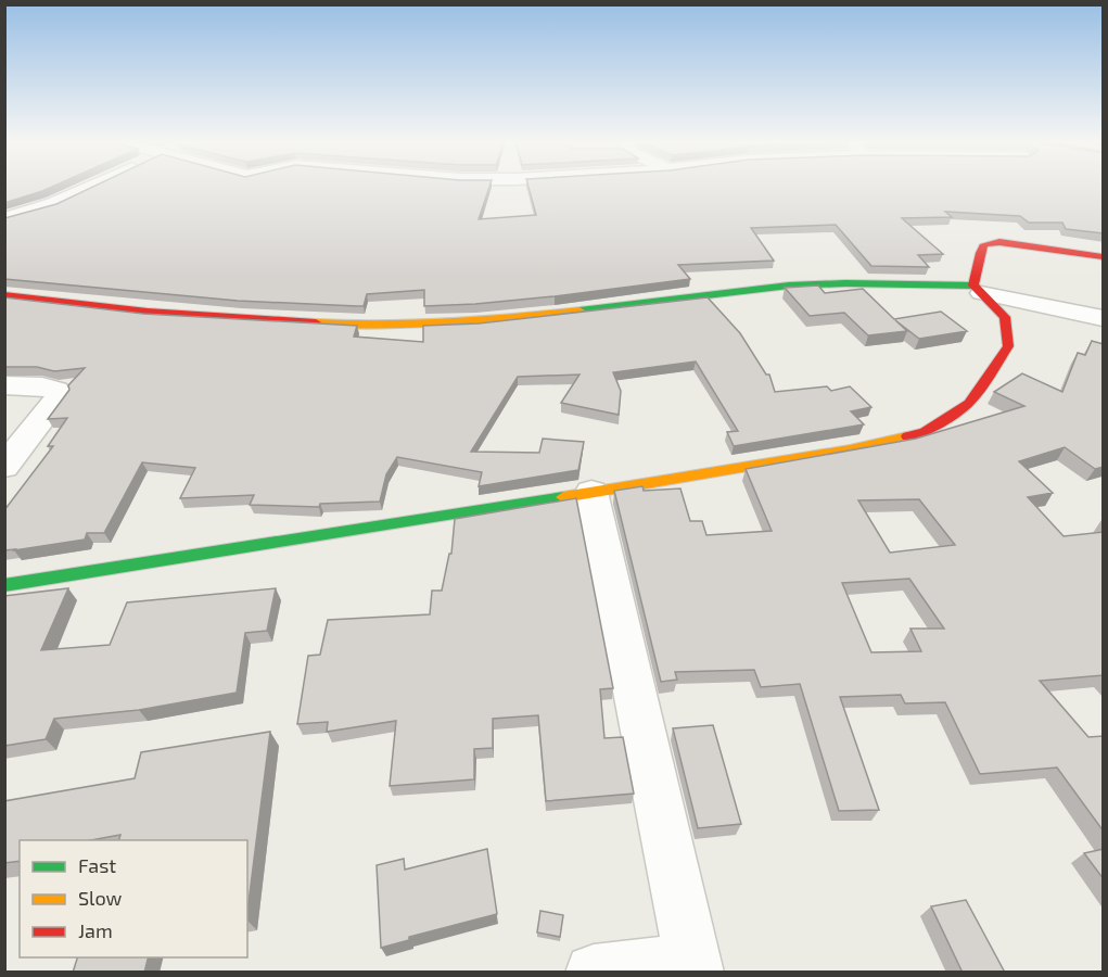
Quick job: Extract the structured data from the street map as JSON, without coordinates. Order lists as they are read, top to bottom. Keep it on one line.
{"legend":["Fast","Slow","Jam"]}
